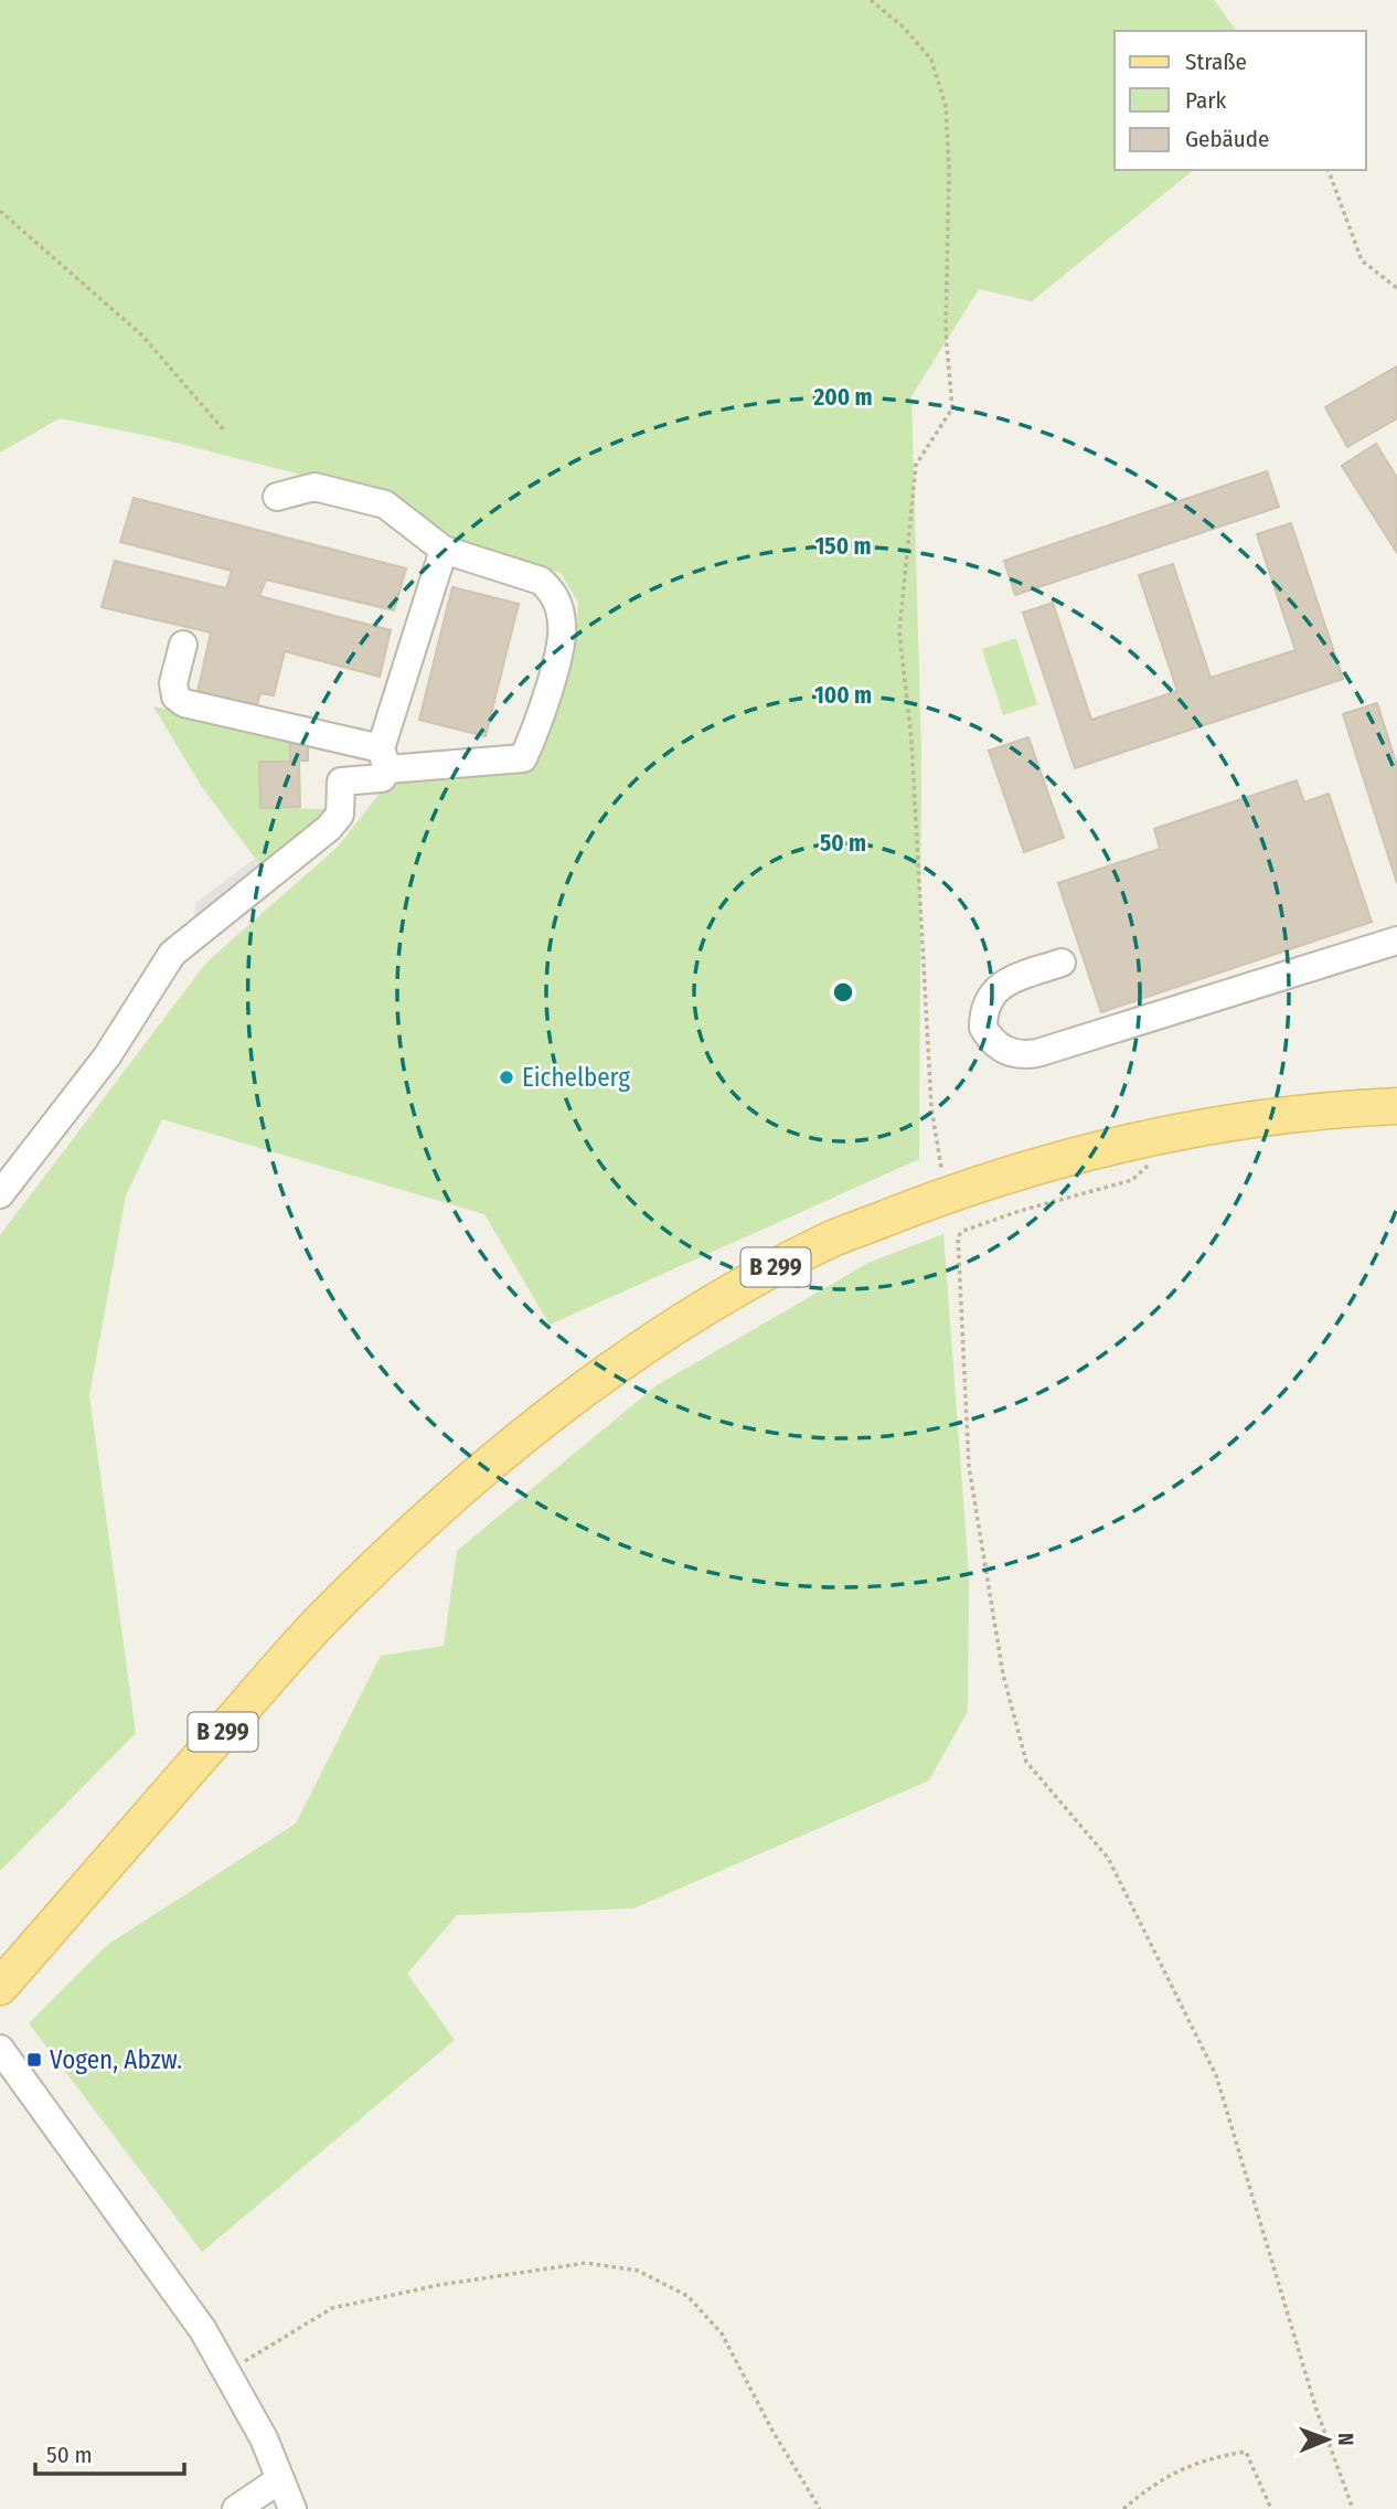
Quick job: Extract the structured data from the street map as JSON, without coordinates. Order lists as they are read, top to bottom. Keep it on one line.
{"streets":{"main road":["B 299"]},"places":{"other":["Eichelberg"],"transit":["Vogen, Abzw."]},"legend":["Straße","Park","Gebäude"],"scale_bar":"50 m","north":"right","rings":["200 m","150 m","100 m","50 m"]}
